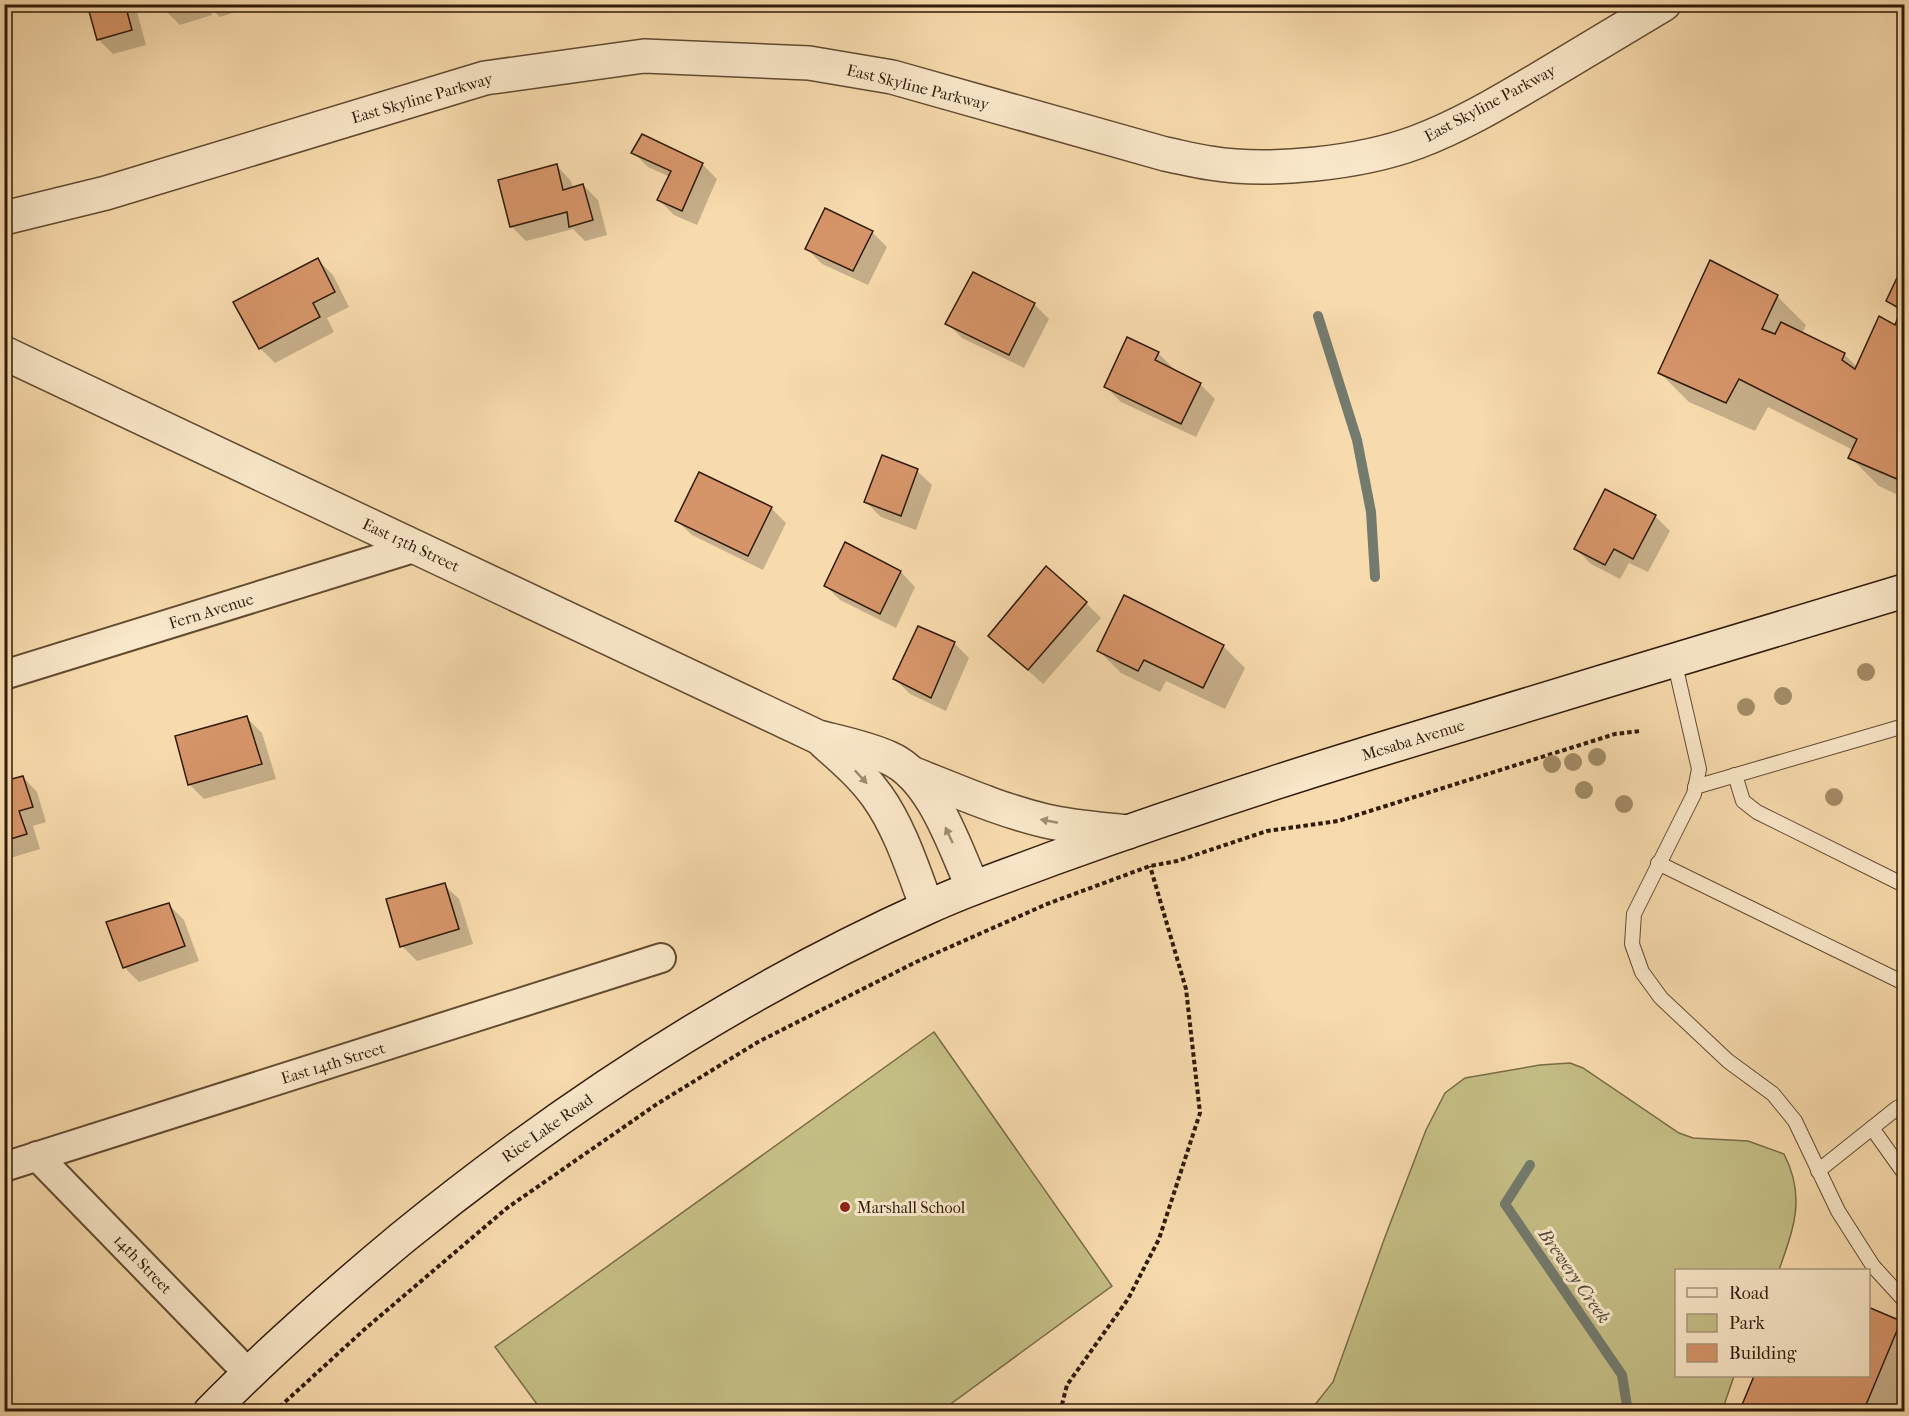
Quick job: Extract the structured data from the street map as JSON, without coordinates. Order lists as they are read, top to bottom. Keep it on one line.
{"streets":{"street":["East Skyline Parkway","East 13th Street","Fern Avenue","Mesaba Avenue","East 14th Street","Rice Lake Road","14th Street"]},"crossings":[["East 13th Street","Fern Avenue"],["East 13th Street","Mesaba Avenue"],["East 13th Street","Rice Lake Road"],["Mesaba Avenue","Rice Lake Road"],["East 14th Street","14th Street"],["Rice Lake Road","14th Street"]],"water":["Brewery Creek"],"places":["Marshall School"],"legend":["Road","Park","Building"]}
